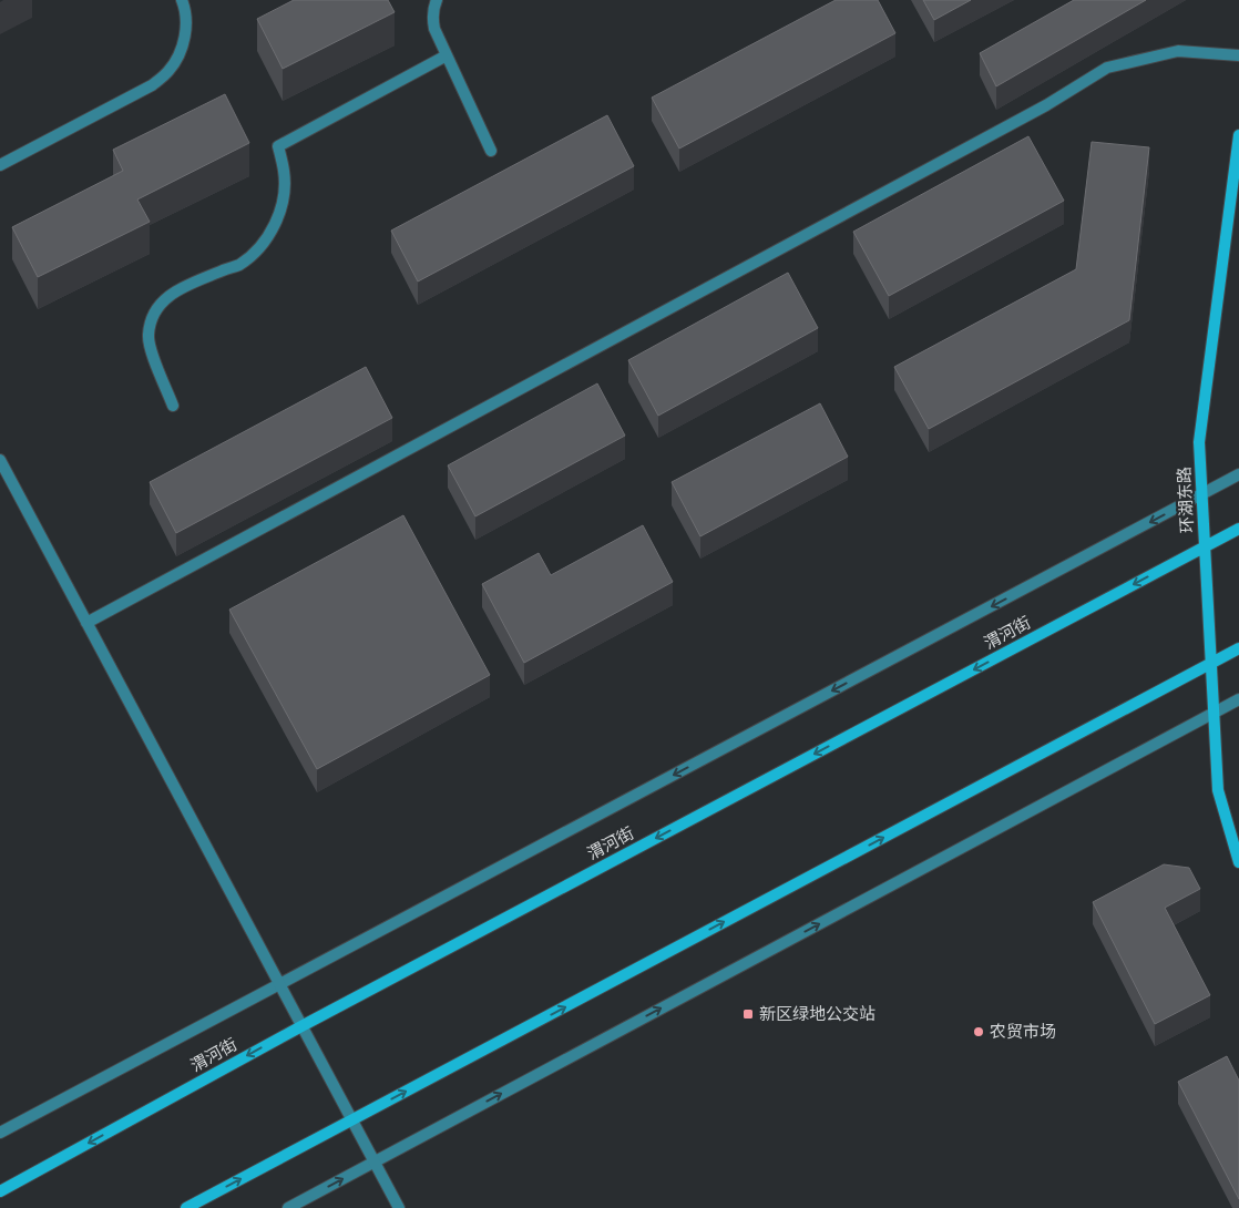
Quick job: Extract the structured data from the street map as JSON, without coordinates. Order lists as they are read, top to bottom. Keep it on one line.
{"streets":{"main road":["环湖东路","渭河街"]},"crossings":[["环湖东路","渭河街"]],"one_way":["渭河街"],"places":{"transit":["新区绿地公交站"],"other":["农贸市场"]}}
